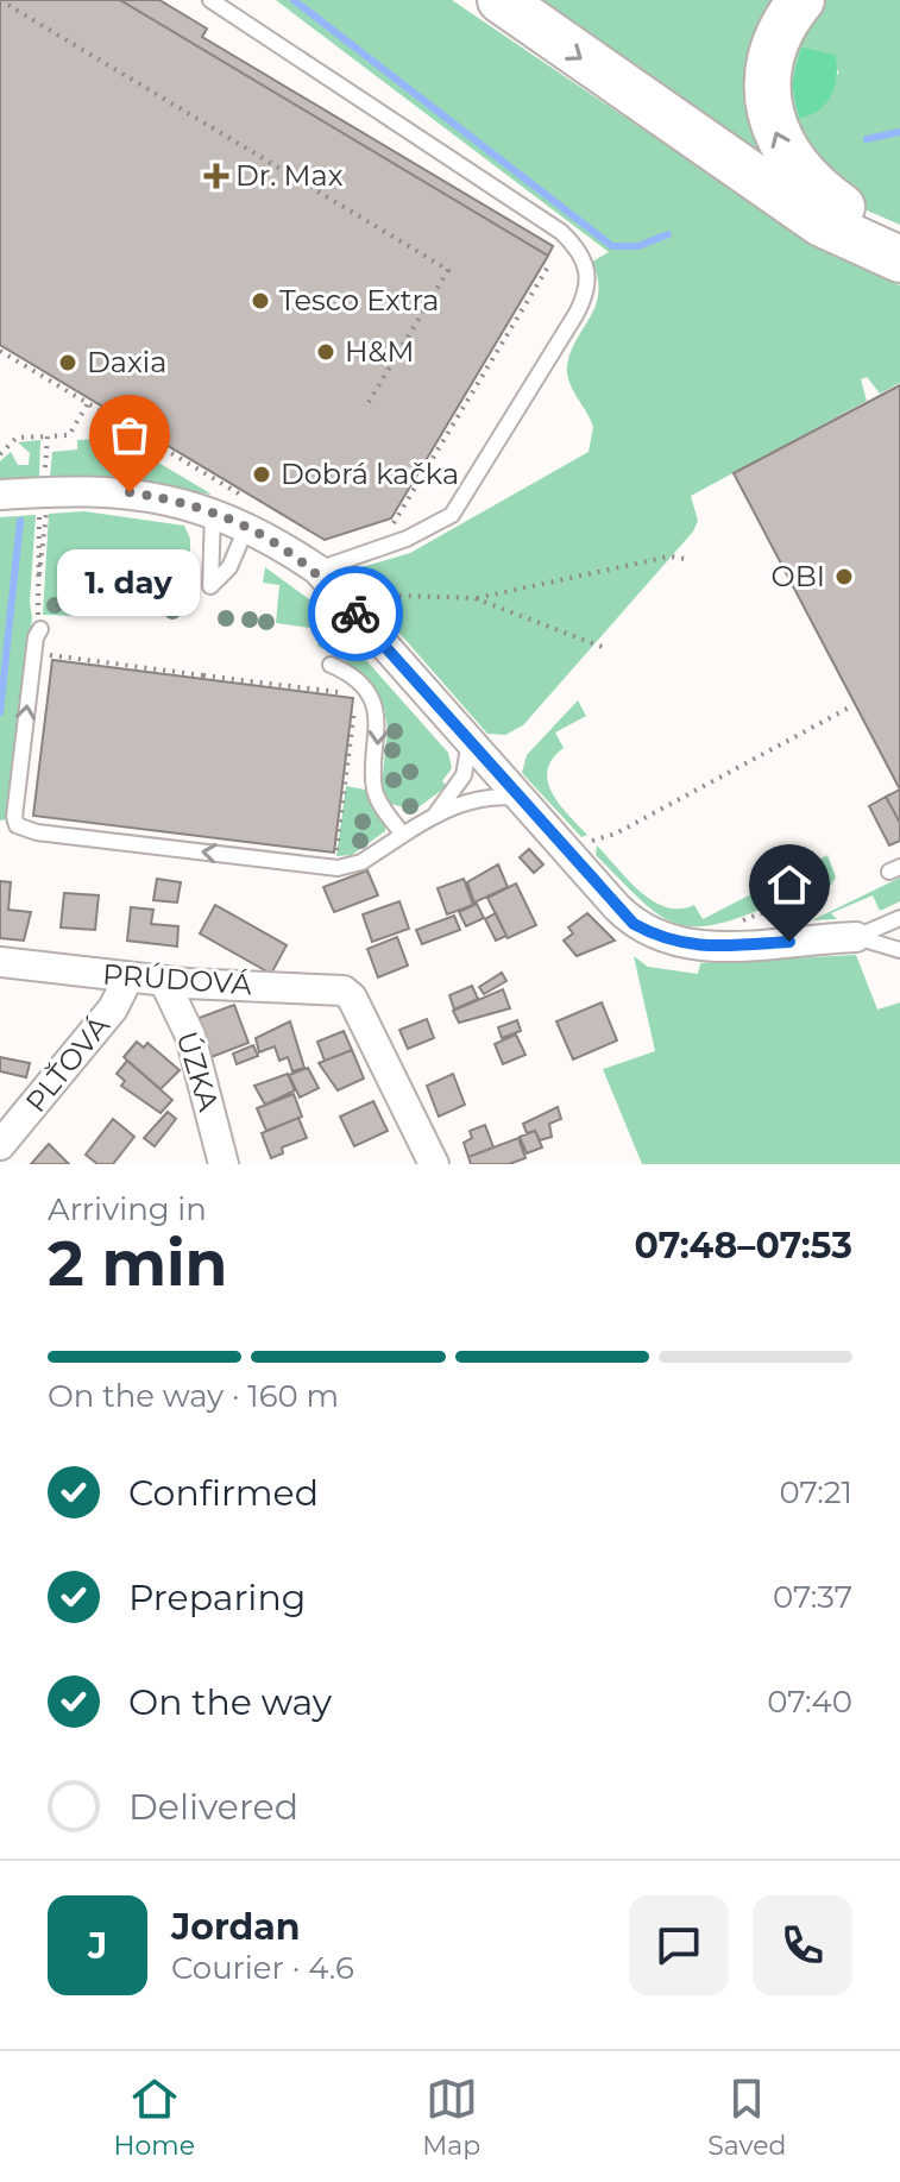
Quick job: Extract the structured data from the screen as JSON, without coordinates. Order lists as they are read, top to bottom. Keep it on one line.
{"streets":{"street":["PRÚDOVÁ","PLŤOVÁ","ÚZKA"]},"crossings":[["PRÚDOVÁ","PLŤOVÁ"],["PRÚDOVÁ","ÚZKA"]],"places":{"health":["Dr. Max"],"other":["Tesco Extra","H&M","Daxia","Dobrá kačka","1. day","OBI"]},"page":{"bubble":"1. day","heading":["2 min","Arriving in","07:48–07:53"],"panel":["Jordan","Courier · 4.6"],"bar":"On the way · 160 m","list":[["Confirmed","07:21"],["Preparing","07:37"],["On the way","07:40"],"Delivered"],"round":"J","tabs":["Home","Map","Saved"]}}
